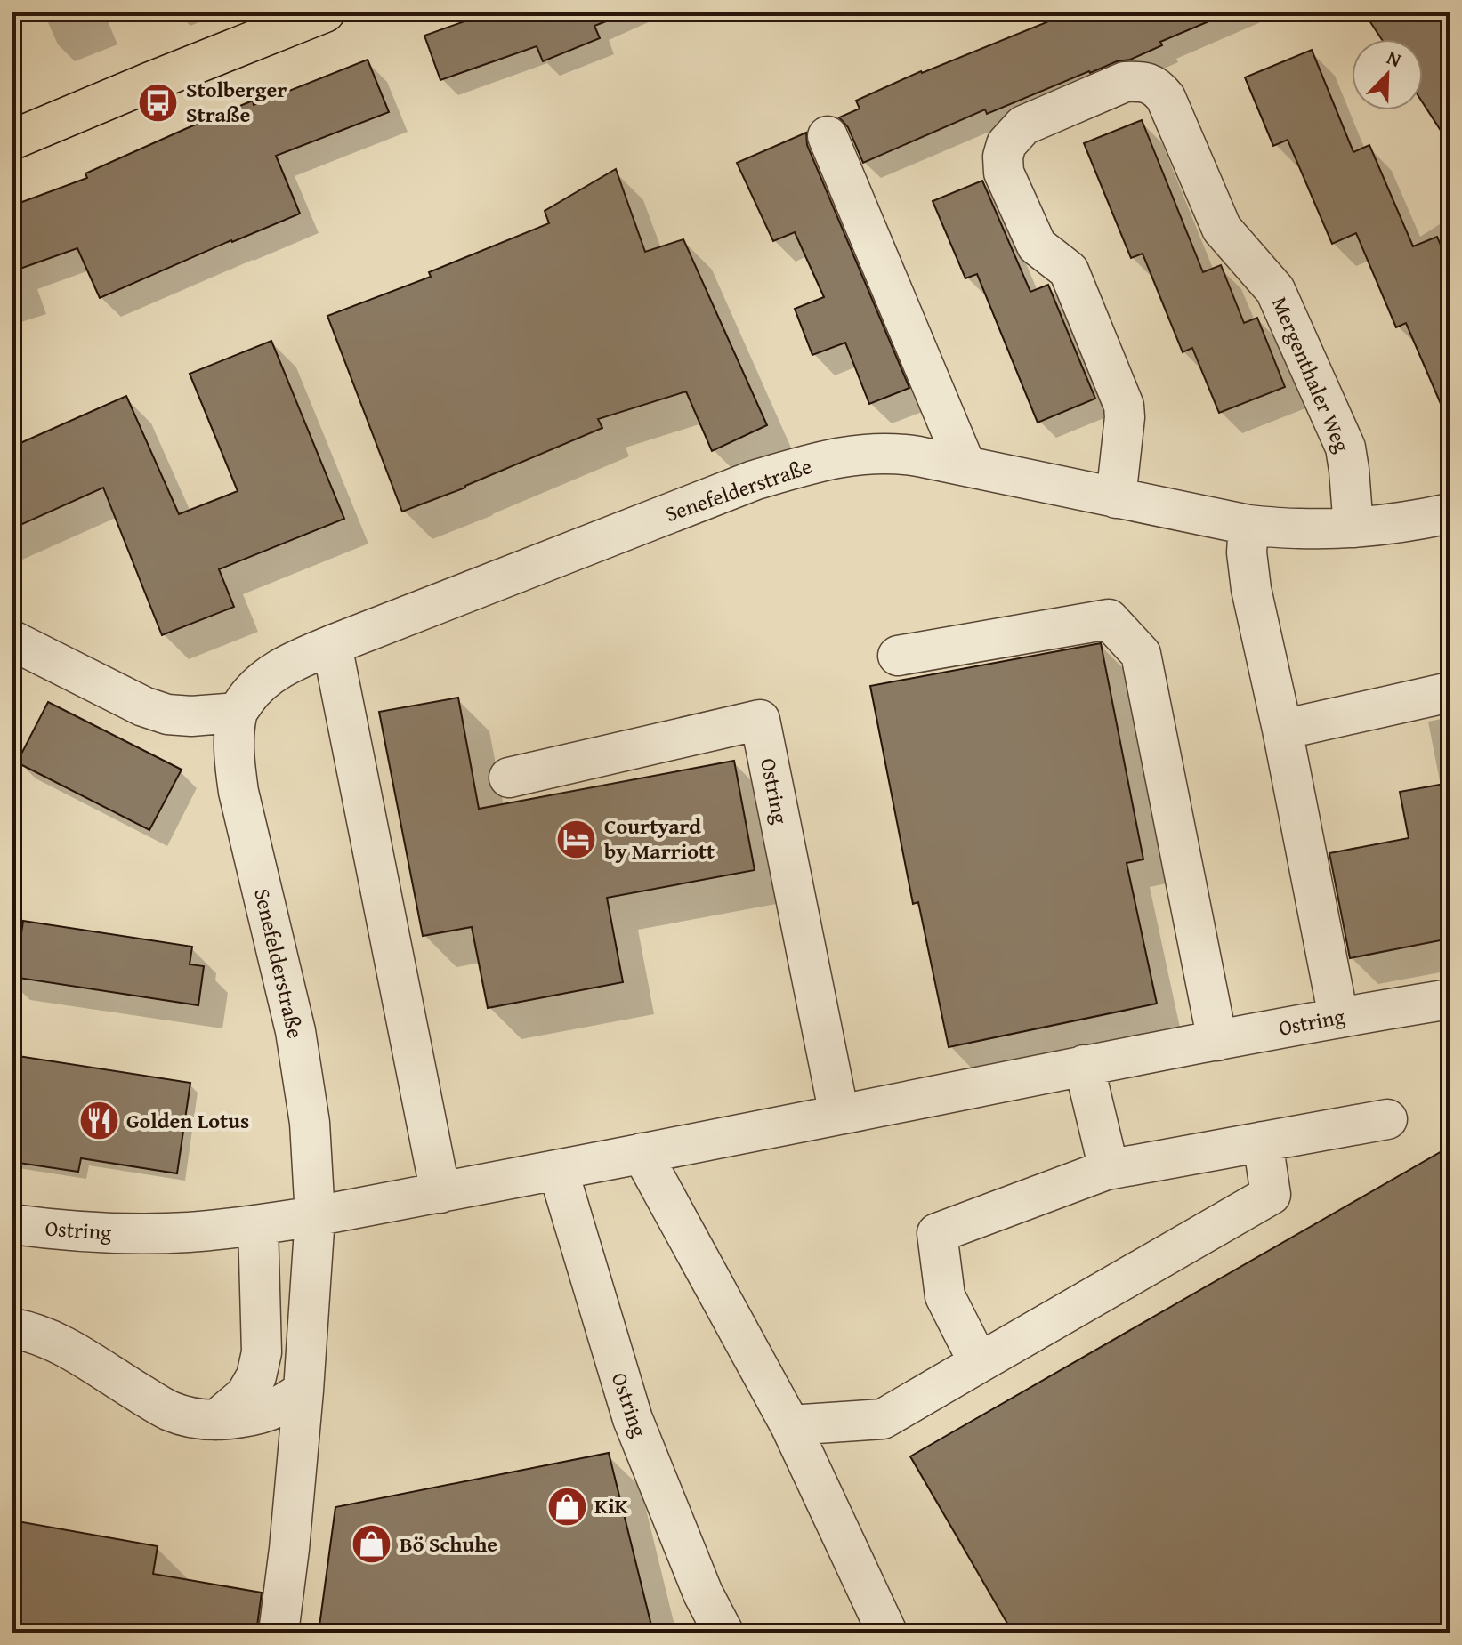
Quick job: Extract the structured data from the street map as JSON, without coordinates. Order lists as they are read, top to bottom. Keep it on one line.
{"streets":{"street":["Mergenthaler Weg","Senefelderstraße","Ostring"]},"crossings":[["Mergenthaler Weg","Senefelderstraße"],["Senefelderstraße","Ostring"]],"places":{"bus stop":["Stolberger Straße"],"hotel":["Courtyard by Marriott"],"restaurant":["Golden Lotus"],"shop":["KiK","Bö Schuhe"]},"north":"top right"}
